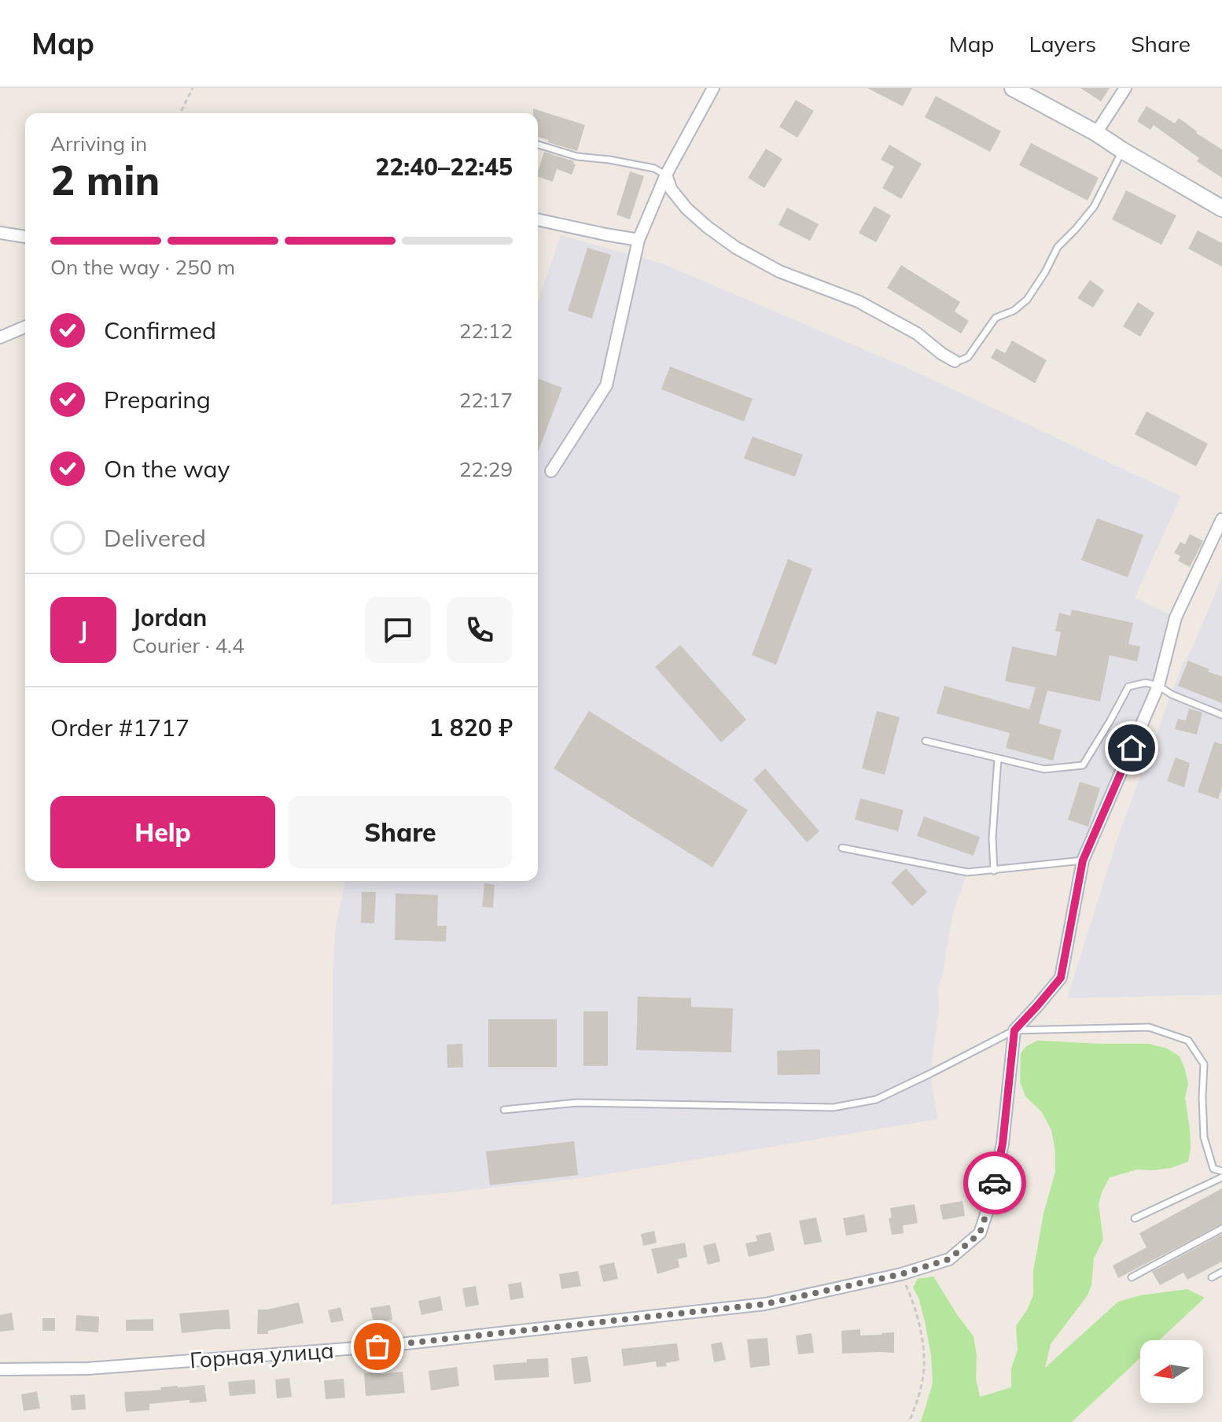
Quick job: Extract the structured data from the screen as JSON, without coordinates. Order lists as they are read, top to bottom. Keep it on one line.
{"streets":{"street":["Горная улица"]},"north":"left","page":{"header":"Map","nav":["Map","Layers","Share"],"heading":["2 min","Arriving in","22:40–22:45"],"panel":["Jordan","Courier · 4.4","Order #1717","1 820 ₽"],"bar":"On the way · 250 m","list":[["Confirmed","22:12"],["Preparing","22:17"],["On the way","22:29"],"Delivered"],"round":"J","buttons":["Help","Share"]}}
